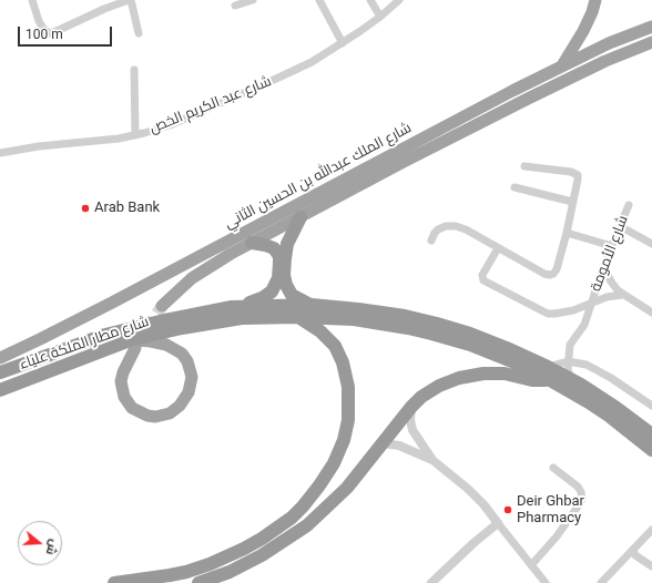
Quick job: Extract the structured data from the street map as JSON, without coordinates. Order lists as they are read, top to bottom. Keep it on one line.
{"streets":{"highway":["شارع الملك عبدالله بن الحسين الثاني","شارع مطار الملكة علياء"],"street":["شارع عبد الكريم الخص","شارع الأمومة"]},"places":["Arab Bank","Deir Ghbar Pharmacy"],"scale_bar":"100 m","north":"right"}
